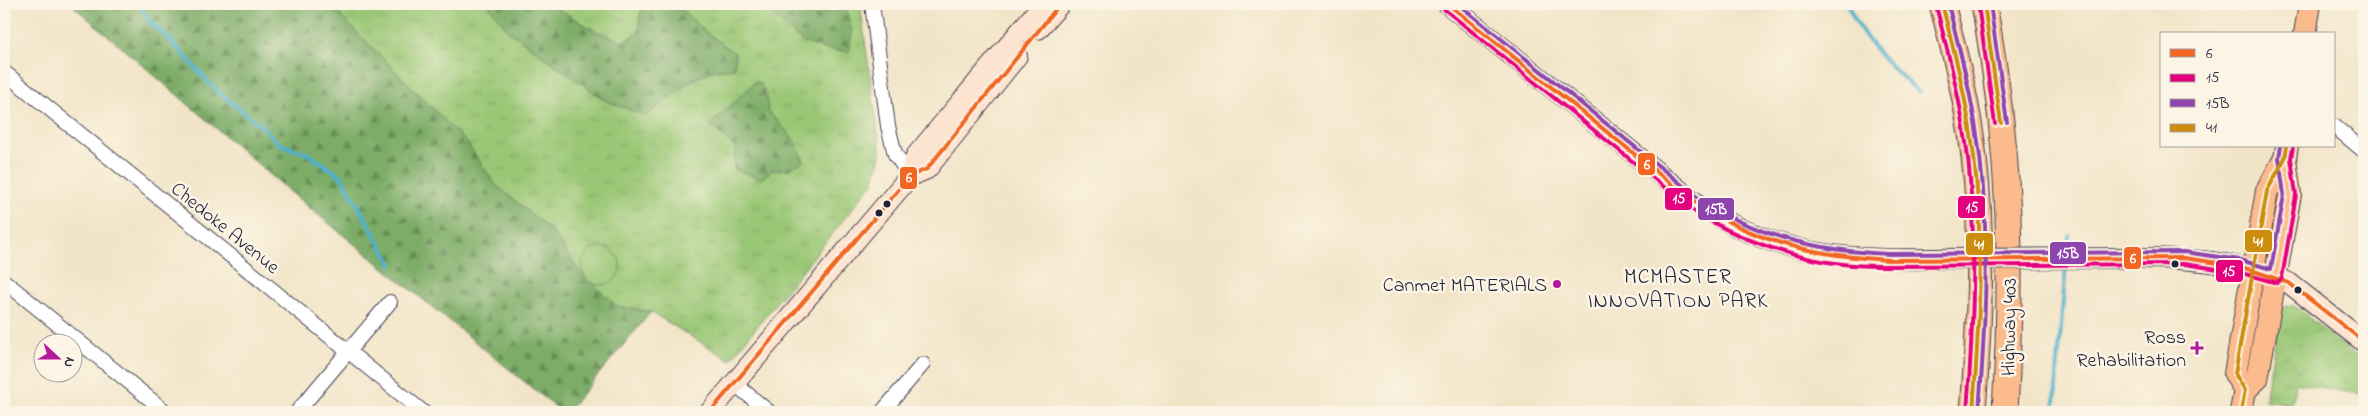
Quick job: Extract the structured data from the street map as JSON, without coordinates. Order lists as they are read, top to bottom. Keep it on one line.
{"streets":{"highway":["Highway 403"],"street":["Chedoke Avenue"]},"districts":["MCMASTER INNOVATION PARK"],"places":{"other":["Canmet MATERIALS"],"health":["Ross Rehabilitation"]},"lines":["transit line 6","transit line 15B","transit line 41","transit line 15"],"legend":["6","15","15B","41"],"north":"right"}
